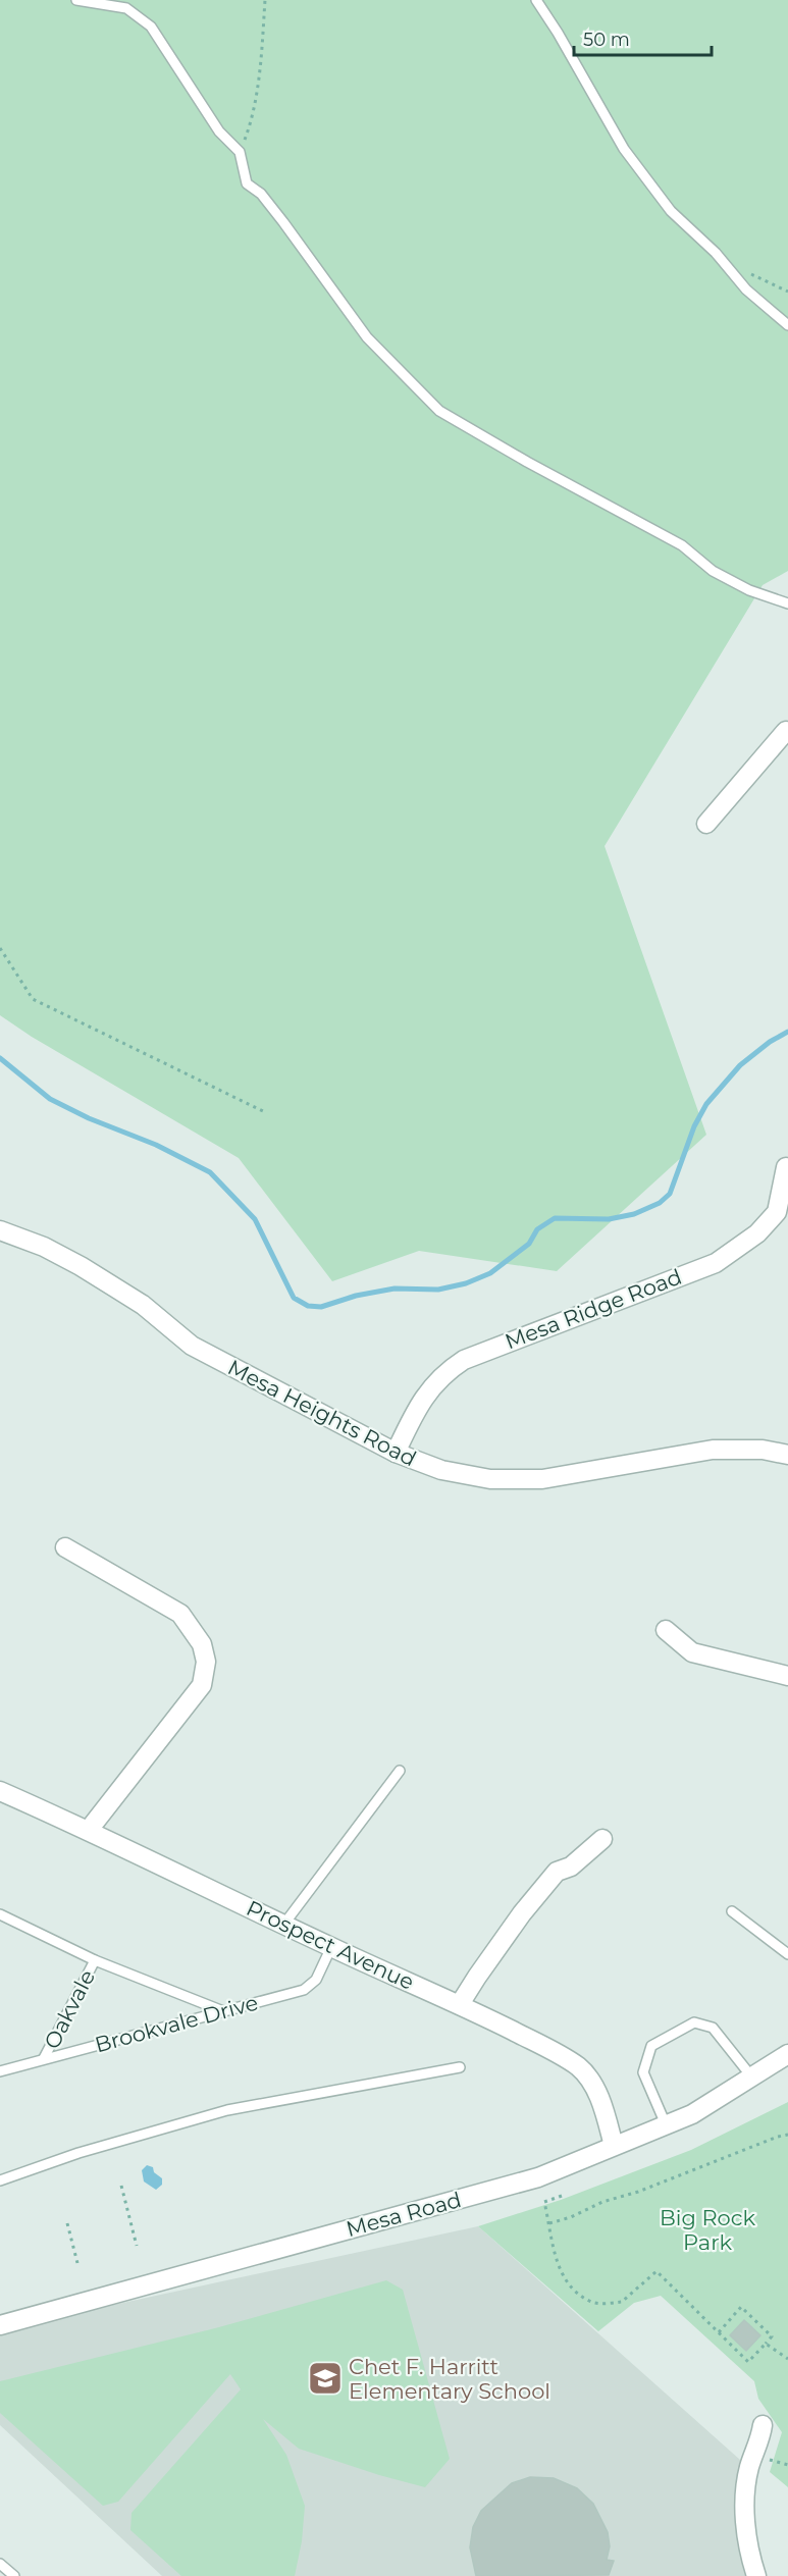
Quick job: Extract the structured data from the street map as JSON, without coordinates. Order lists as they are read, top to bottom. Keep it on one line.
{"streets":{"street":["Mesa Ridge Road","Mesa Heights Road","Prospect Avenue","Mesa Road"],"lane":["Oakvale","Brookvale Drive"]},"crossings":[["Mesa Ridge Road","Mesa Heights Road"],["Prospect Avenue","Brookvale Drive"],["Prospect Avenue","Mesa Road"],["Oakvale","Brookvale Drive"]],"parks":["Big Rock Park"],"places":{"school or university":["Chet F. Harritt Elementary School"]},"scale_bar":"50 m"}
